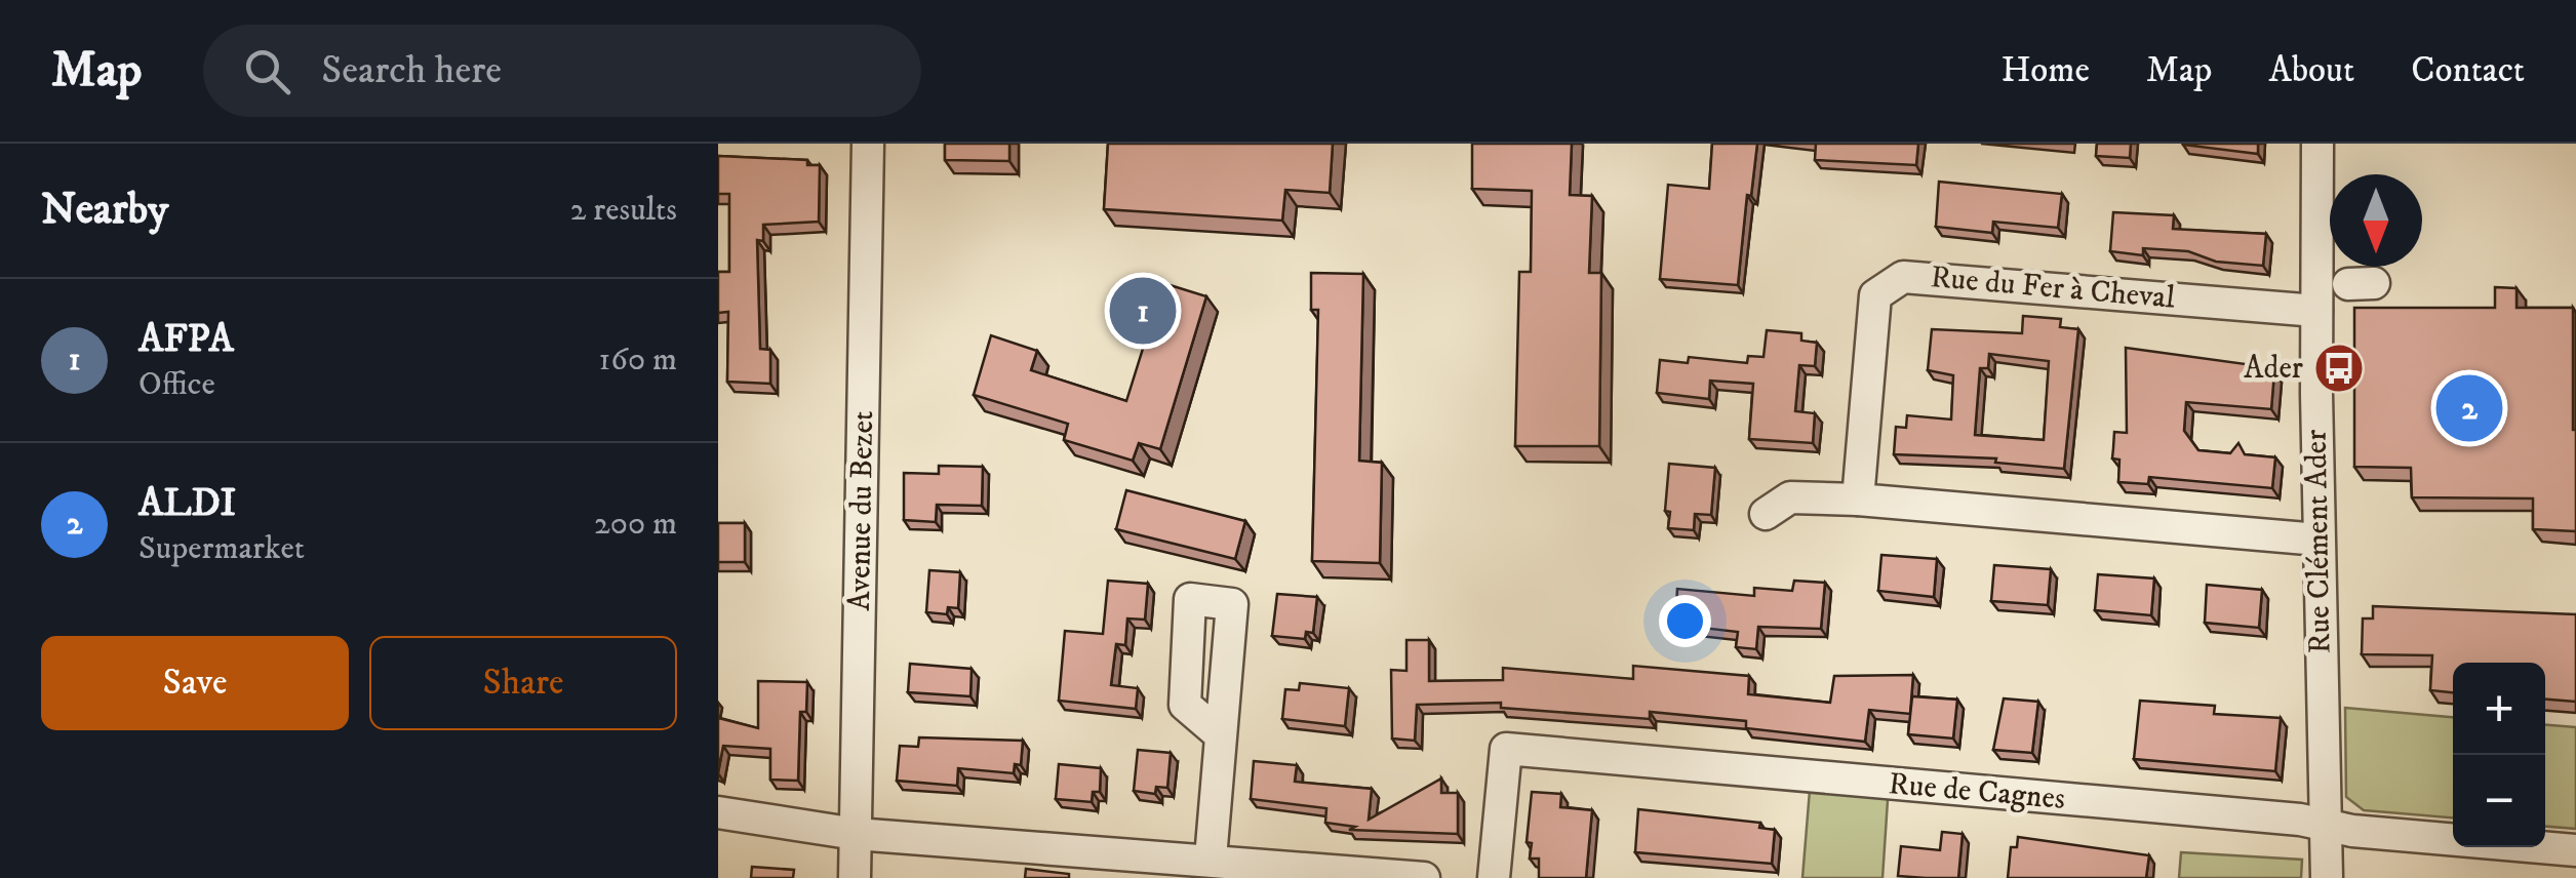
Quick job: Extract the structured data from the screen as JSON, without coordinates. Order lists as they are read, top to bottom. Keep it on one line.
{"streets":{"street":["Rue du Fer à Cheval","Avenue du Bezet","Rue Clément Ader","Rue de Cagnes"]},"crossings":[["Rue du Fer à Cheval","Rue Clément Ader"],["Rue Clément Ader","Rue de Cagnes"]],"places":{"bus stop":["Ader"]},"north":"bottom","page":{"header":"Map","search":"Search here","nav":["Home","Map","About","Contact"],"heading":["Nearby","2 results"],"pins":["1","2"],"list":[{"mark":"1","name":"AFPA","note":"Office","value":"160 m"},{"mark":"2","name":"ALDI","note":"Supermarket","value":"200 m"}],"buttons":["Save","Share"],"map_buttons":["+","−"]}}
